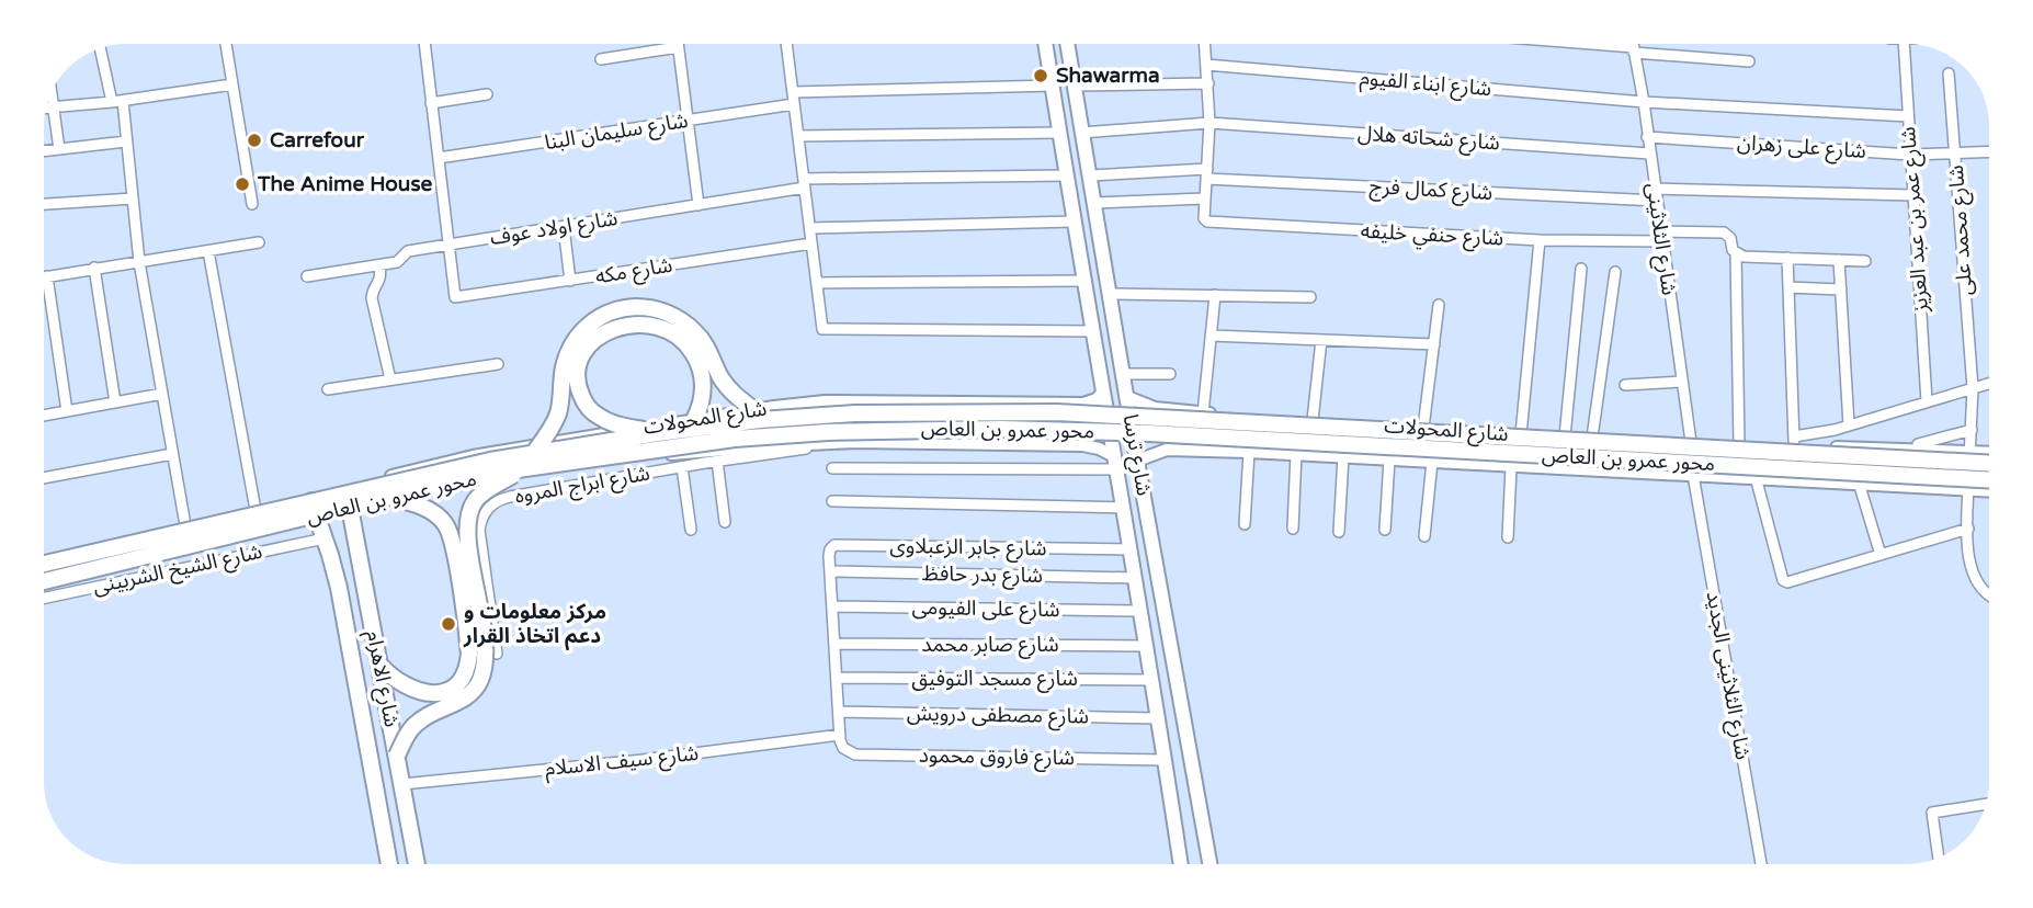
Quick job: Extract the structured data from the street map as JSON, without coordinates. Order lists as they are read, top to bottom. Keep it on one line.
{"streets":{"main road":["محور عمرو بن العاص","شارع ترسا","شارع الاهرام"],"street":["شارع ابناء الفيوم","شارع سليمان البنا","شارع شحاته هلال","شارع على زهران","شارع كمال فرج","شارع عمر بن عبد العزيز","شارع اولاد عوف","شارع محمد على","شارع حنفي خليفه","شارع الثلاثينى","شارع مكه","شارع المحولات","شارع ابراج المروه","شارع جابر الزعبلاوى","شارع الشيخ الشربينى","شارع بدر حافظ","شارع على الفيومى","شارع صابر محمد","شارع الثلاثينى الجديد","شارع مسجد التوفيق","شارع مصطفى درويش","شارع فاروق محمود","شارع سيف الاسلام"]},"crossings":[["شارع ابناء الفيوم","شارع عمر بن عبد العزيز"],["شارع ابناء الفيوم","شارع الثلاثينى"],["شارع شحاته هلال","شارع الثلاثينى"],["شارع شحاته هلال","شارع ترسا"],["شارع على زهران","شارع عمر بن عبد العزيز"],["شارع على زهران","شارع محمد على"],["شارع على زهران","شارع الثلاثينى"],["شارع كمال فرج","شارع الثلاثينى"],["شارع كمال فرج","شارع ترسا"],["شارع اولاد عوف","شارع مكه"],["شارع اولاد عوف","شارع ترسا"],["شارع محمد على","شارع المحولات"],["شارع حنفي خليفه","شارع الثلاثينى"],["شارع الثلاثينى","شارع المحولات"],["شارع المحولات","شارع ترسا"],["شارع المحولات","شارع ابراج المروه"],["شارع المحولات","شارع الشيخ الشربينى"],["شارع المحولات","شارع الثلاثينى الجديد"],["شارع المحولات","شارع الاهرام"],["شارع ترسا","شارع جابر الزعبلاوى"],["شارع ترسا","شارع بدر حافظ"],["شارع ترسا","شارع على الفيومى"],["شارع ترسا","شارع صابر محمد"],["شارع ترسا","شارع مسجد التوفيق"],["شارع ترسا","شارع مصطفى درويش"],["شارع ترسا","شارع فاروق محمود"],["شارع جابر الزعبلاوى","شارع بدر حافظ"],["شارع الشيخ الشربينى","شارع الاهرام"],["شارع الاهرام","شارع سيف الاسلام"],["شارع فاروق محمود","شارع سيف الاسلام"]],"places":["Shawarma","Carrefour","The Anime House","مركز معلومات و دعم اتخاذ القرار"]}
